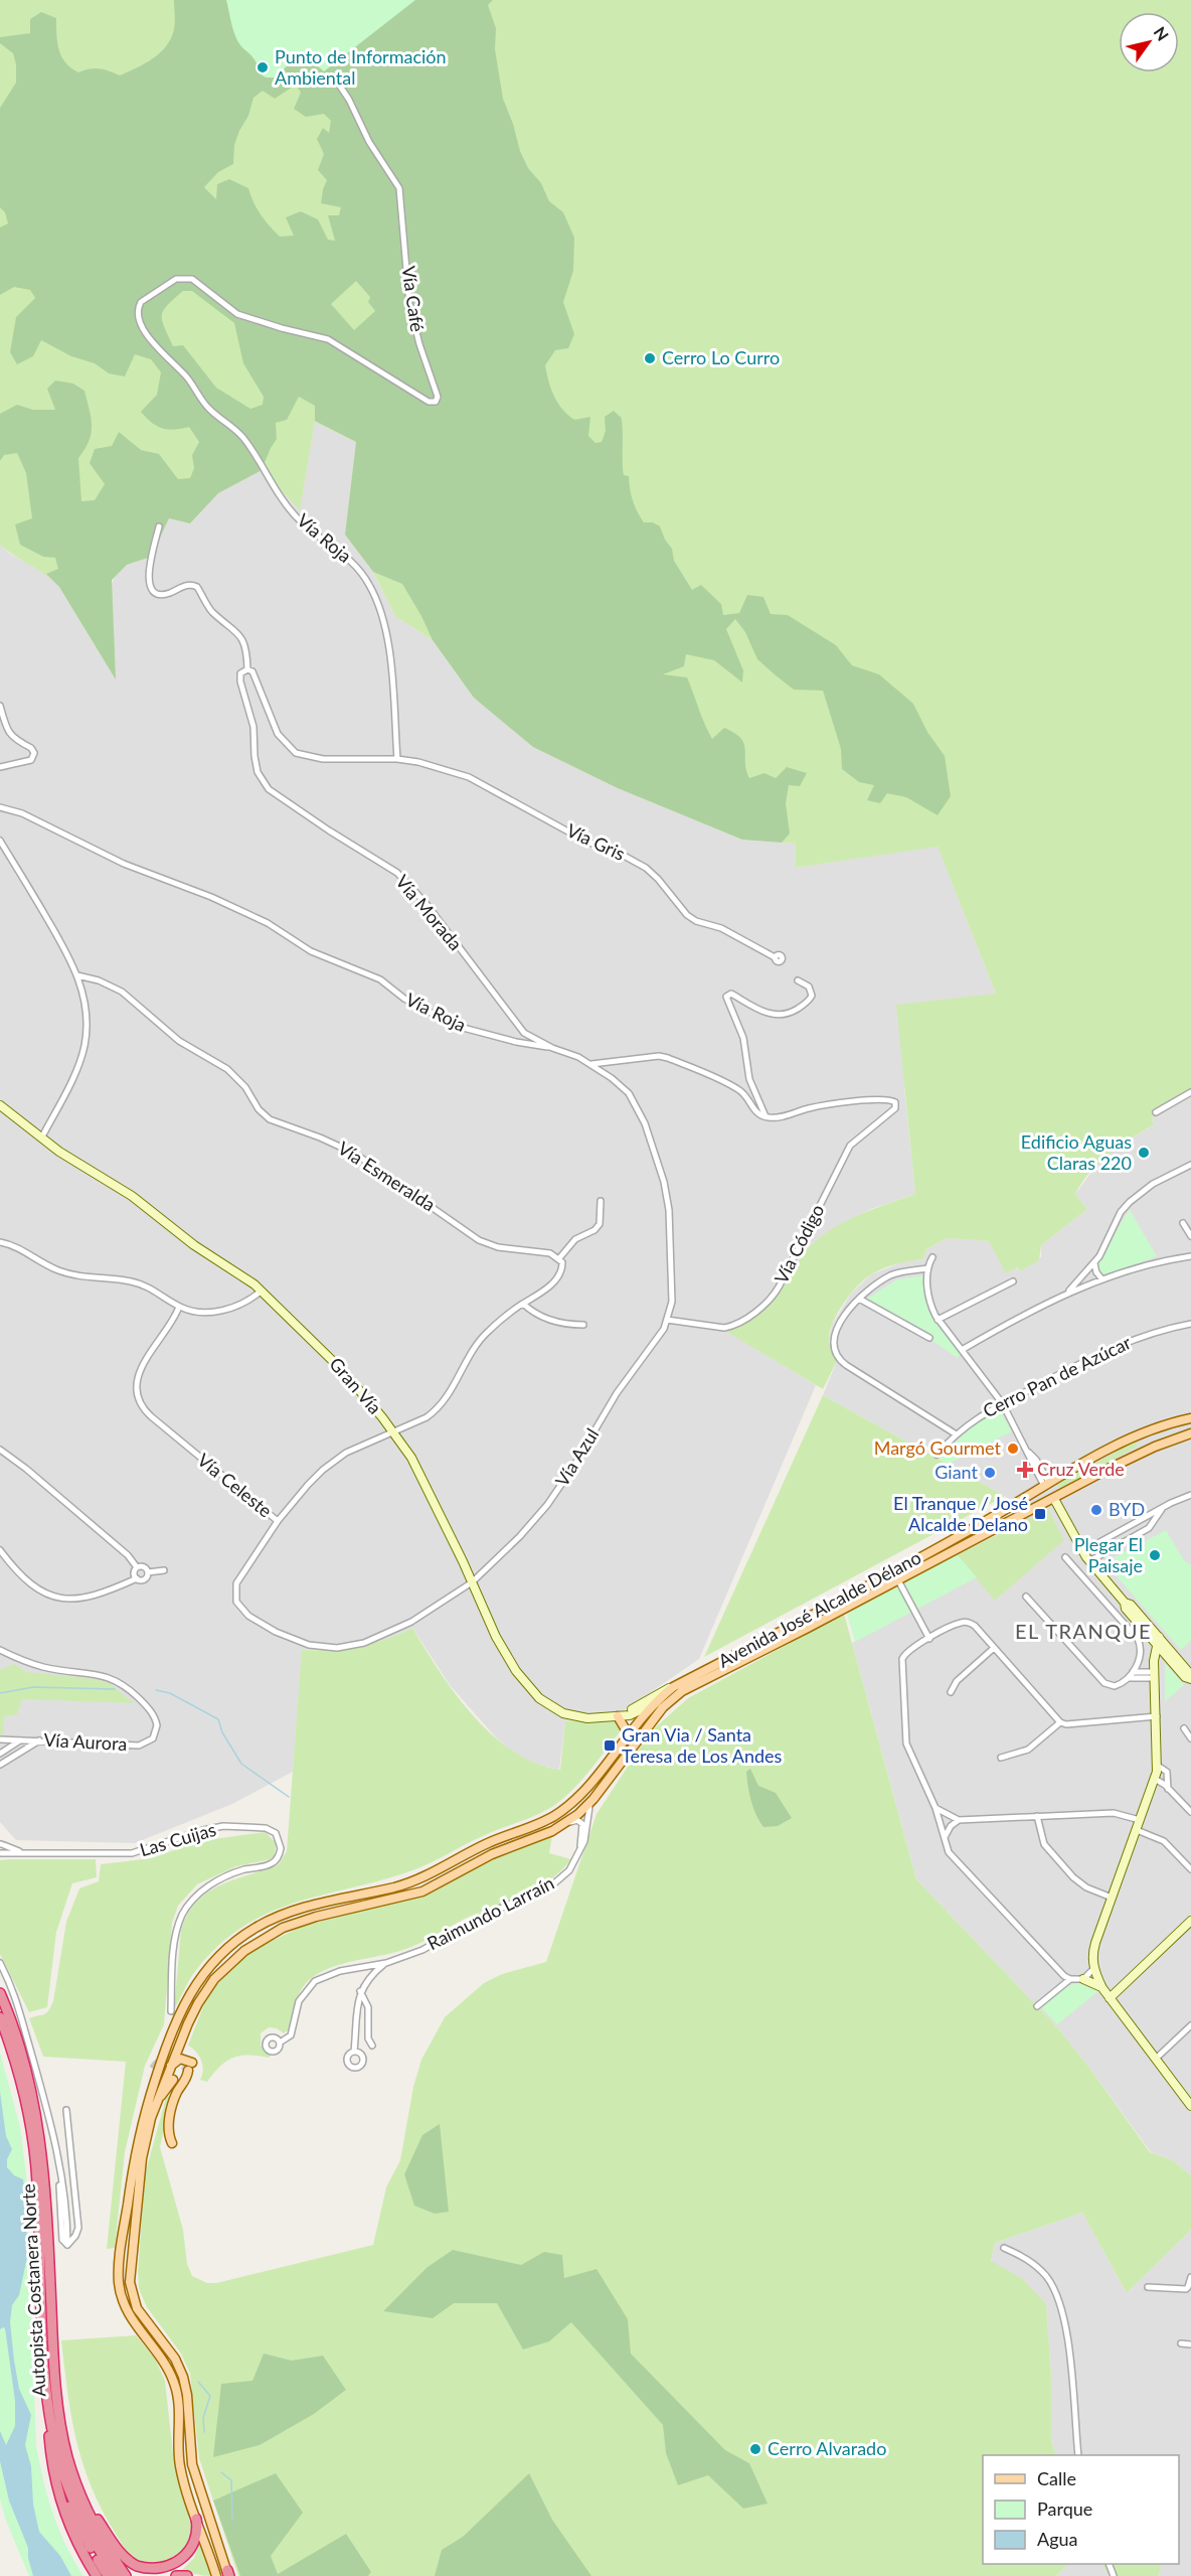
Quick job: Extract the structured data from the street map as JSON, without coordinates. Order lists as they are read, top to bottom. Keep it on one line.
{"streets":{"highway":["Autopista Costanera Norte"],"main road":["Gran Vía","Avenida José Alcalde Délano"],"street":["Vía Café","Vía Roja","Vía Gris","Vía Morada","Vía Esmeralda","Vía Código","Cerro Pan de Azúcar","Vía Azul","Vía Celeste","Vía Aurora","Las Cuijas","Raimundo Larraín"]},"crossings":[["Vía Café","Vía Roja"],["Vía Roja","Vía Gris"],["Vía Roja","Vía Morada"],["Vía Morada","Vía Código"],["Vía Morada","Vía Azul"],["Vía Código","Vía Azul"],["Gran Vía","Vía Azul"],["Gran Vía","Vía Celeste"],["Gran Vía","Avenida José Alcalde Délano"],["Vía Azul","Vía Celeste"]],"districts":["EL TRANQUE"],"places":{"other":["Punto de Información Ambiental","Cerro Lo Curro","Edificio Aguas Claras 220","Margó Gourmet","Giant","BYD","Plegar El Paisaje","Cerro Alvarado"],"health":["Cruz Verde"],"transit":["El Tranque / José Alcalde Delano","Gran Via / Santa Teresa de Los Andes"]},"legend":["Calle","Parque","Agua"],"north":"top right"}
